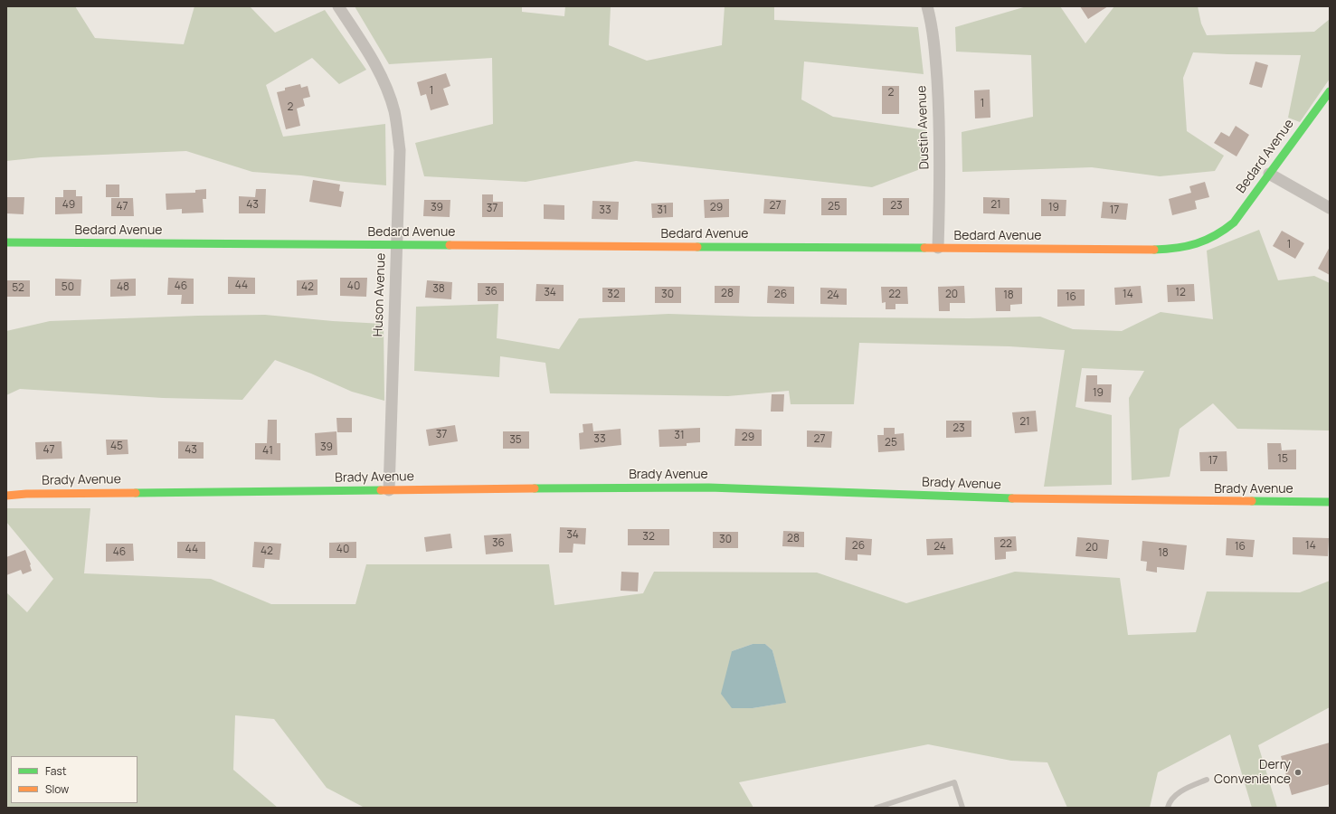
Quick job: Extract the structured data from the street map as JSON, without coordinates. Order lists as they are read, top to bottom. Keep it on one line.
{"streets":{"street":["Dustin Avenue","Bedard Avenue","Huson Avenue","Brady Avenue"]},"crossings":[["Dustin Avenue","Bedard Avenue"],["Bedard Avenue","Huson Avenue"],["Huson Avenue","Brady Avenue"]],"places":["Derry Convenience"],"house_numbers":["1","2","1","2","49","43","21","27","23","47","25","39","29","19","37","33","31","17","1","44","46","40","50","48","42","52","38","36","34","12","28","32","30","26","22","20","14","24","18","16","19","21","23","37","31","29","33","27","35","25","45","39","47","43","41","15","17","34","32","28","30","36","22","26","14","24","16","20","44","40","42","46","18"],"legend":["Fast","Slow"]}
